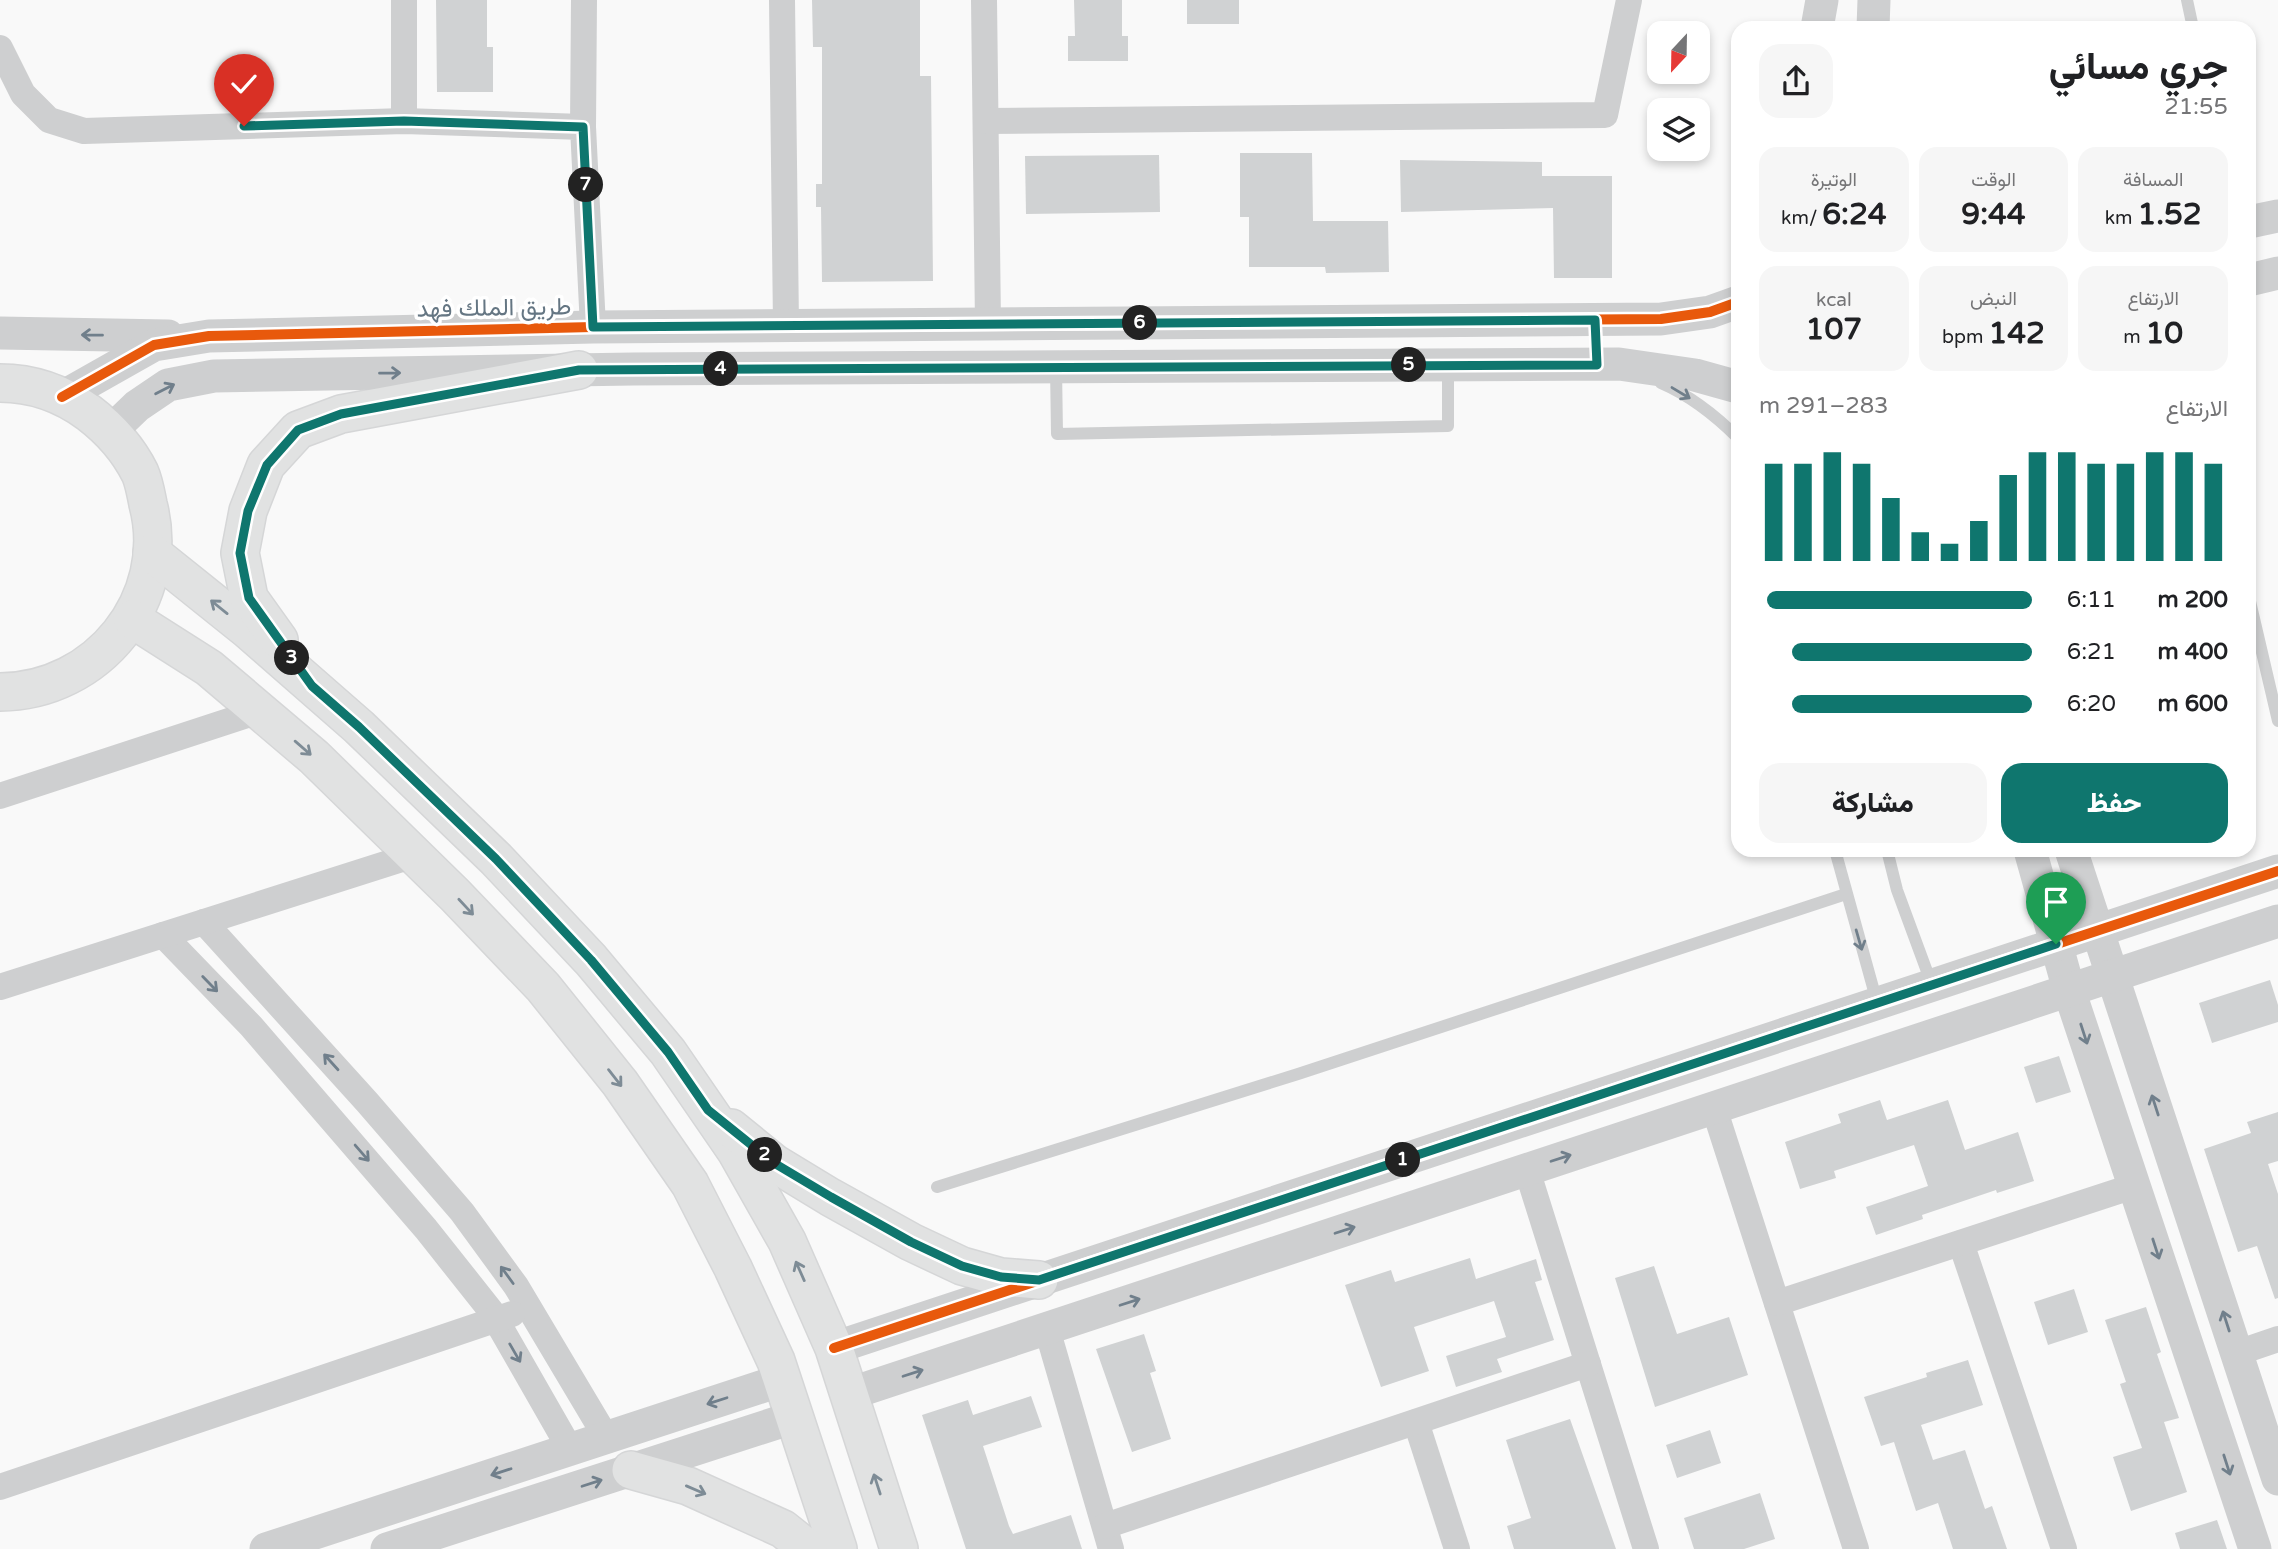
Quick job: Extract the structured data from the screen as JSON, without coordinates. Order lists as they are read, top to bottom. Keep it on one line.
{"streets":{"street":["طريق الملك فهد"]},"north":"bottom","page":{"heading":["جري مسائي","21:55"],"stats":[["المسافة","1.52 km"],["الوقت","9:44"],["الوتيرة","6:24 /km"],["الارتفاع","10 m"],["النبض","142 bpm"],["kcal","107"]],"pins":["7","6","5","4","3","2","1"],"chart":["الارتفاع","283–291 m"],"list":[{"name":"200 m","note":"6:11"},{"name":"400 m","note":"6:21"},{"name":"600 m","note":"6:20"}],"buttons":["حفظ","مشاركة"]}}
